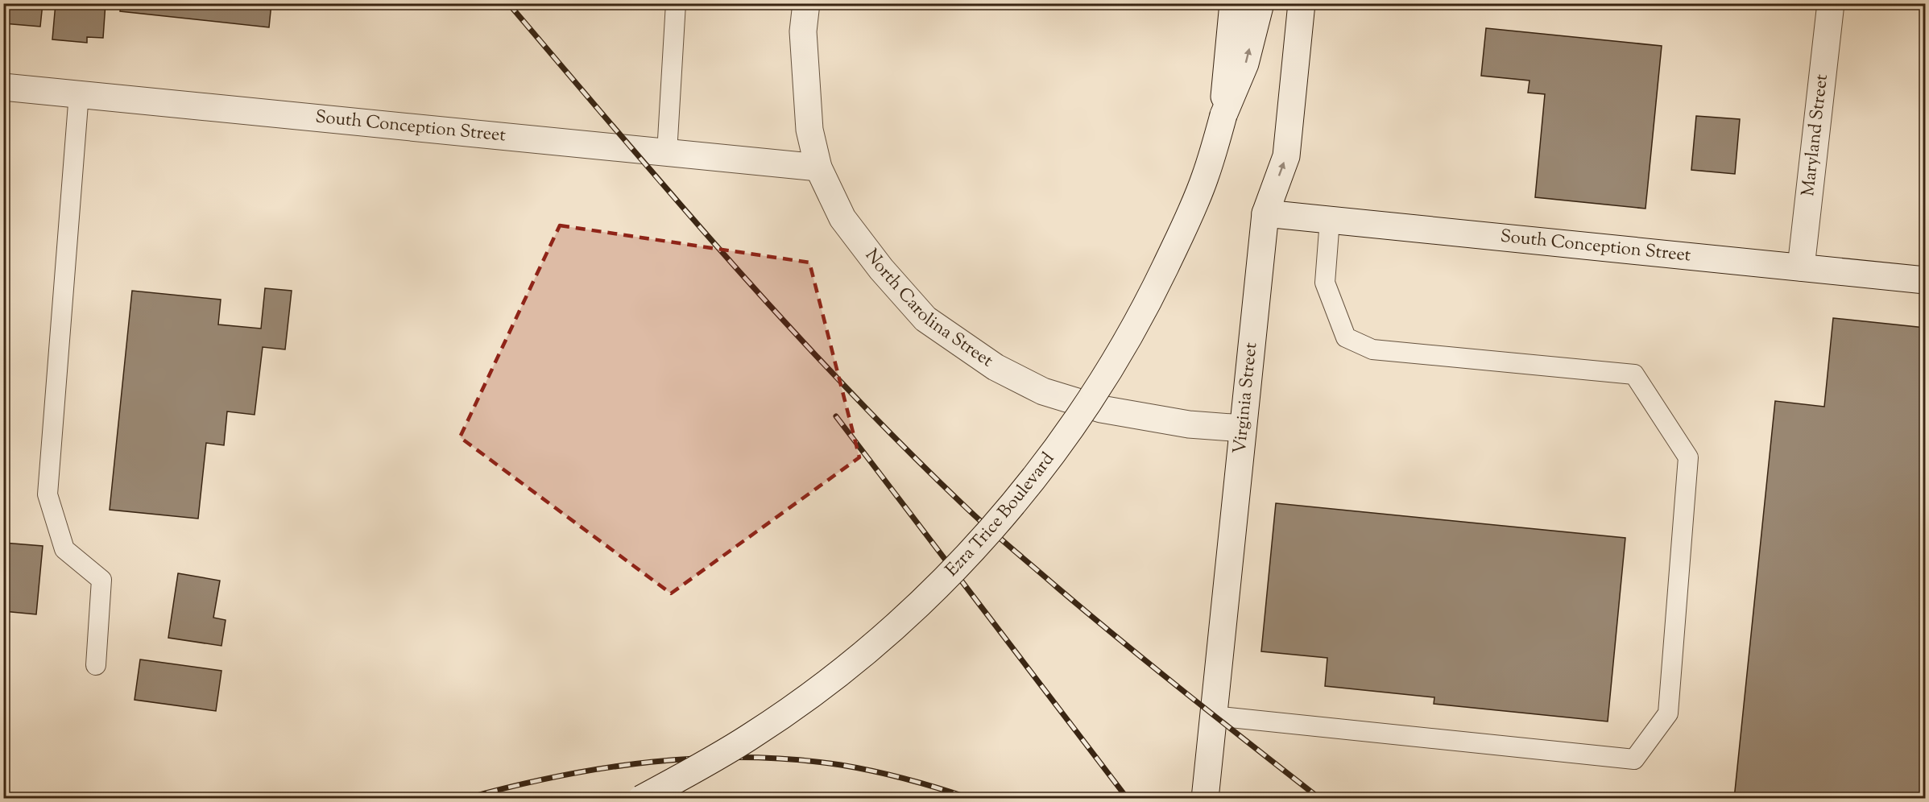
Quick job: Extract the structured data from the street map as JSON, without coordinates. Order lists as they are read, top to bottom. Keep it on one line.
{"streets":{"street":["South Conception Street","Maryland Street","North Carolina Street","Virginia Street","Ezra Trice Boulevard"]},"crossings":[["South Conception Street","Maryland Street"],["South Conception Street","North Carolina Street"],["South Conception Street","Virginia Street"],["North Carolina Street","Virginia Street"]]}
